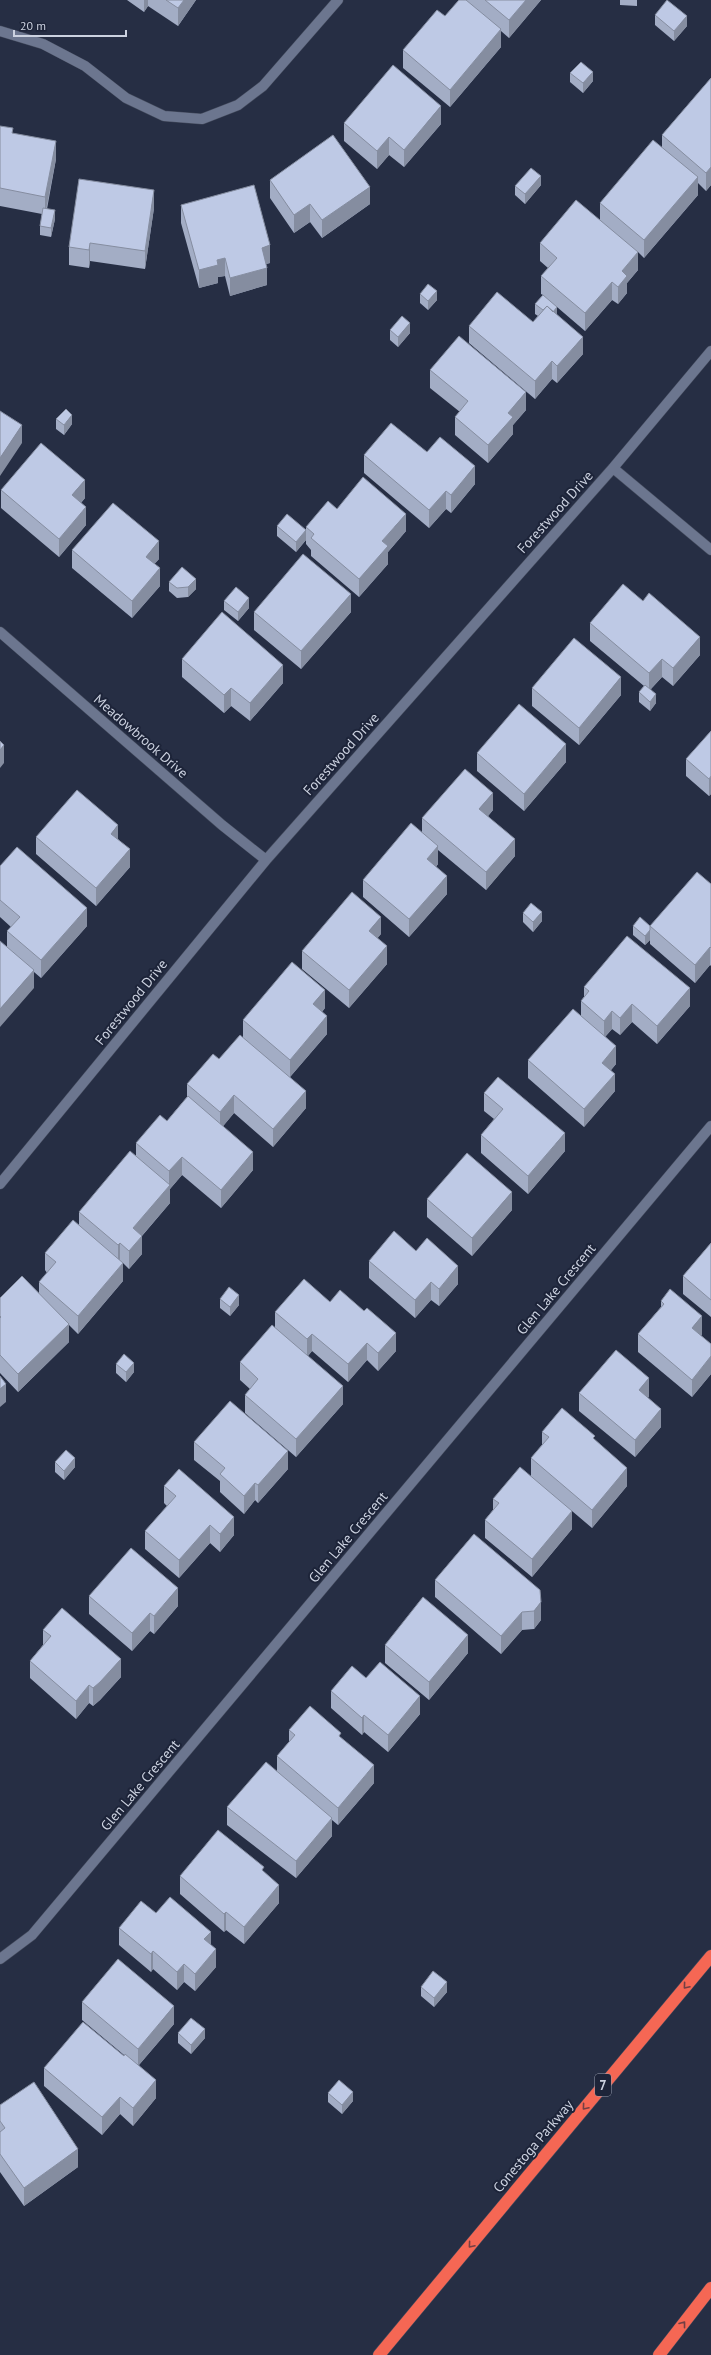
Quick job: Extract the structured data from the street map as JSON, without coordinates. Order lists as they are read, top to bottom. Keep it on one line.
{"streets":{"highway":["7","Conestoga Parkway"],"street":["Forestwood Drive","Meadowbrook Drive","Glen Lake Crescent"]},"crossings":[["Forestwood Drive","Meadowbrook Drive"]],"one_way":["Conestoga Parkway"],"scale_bar":"20 m"}
